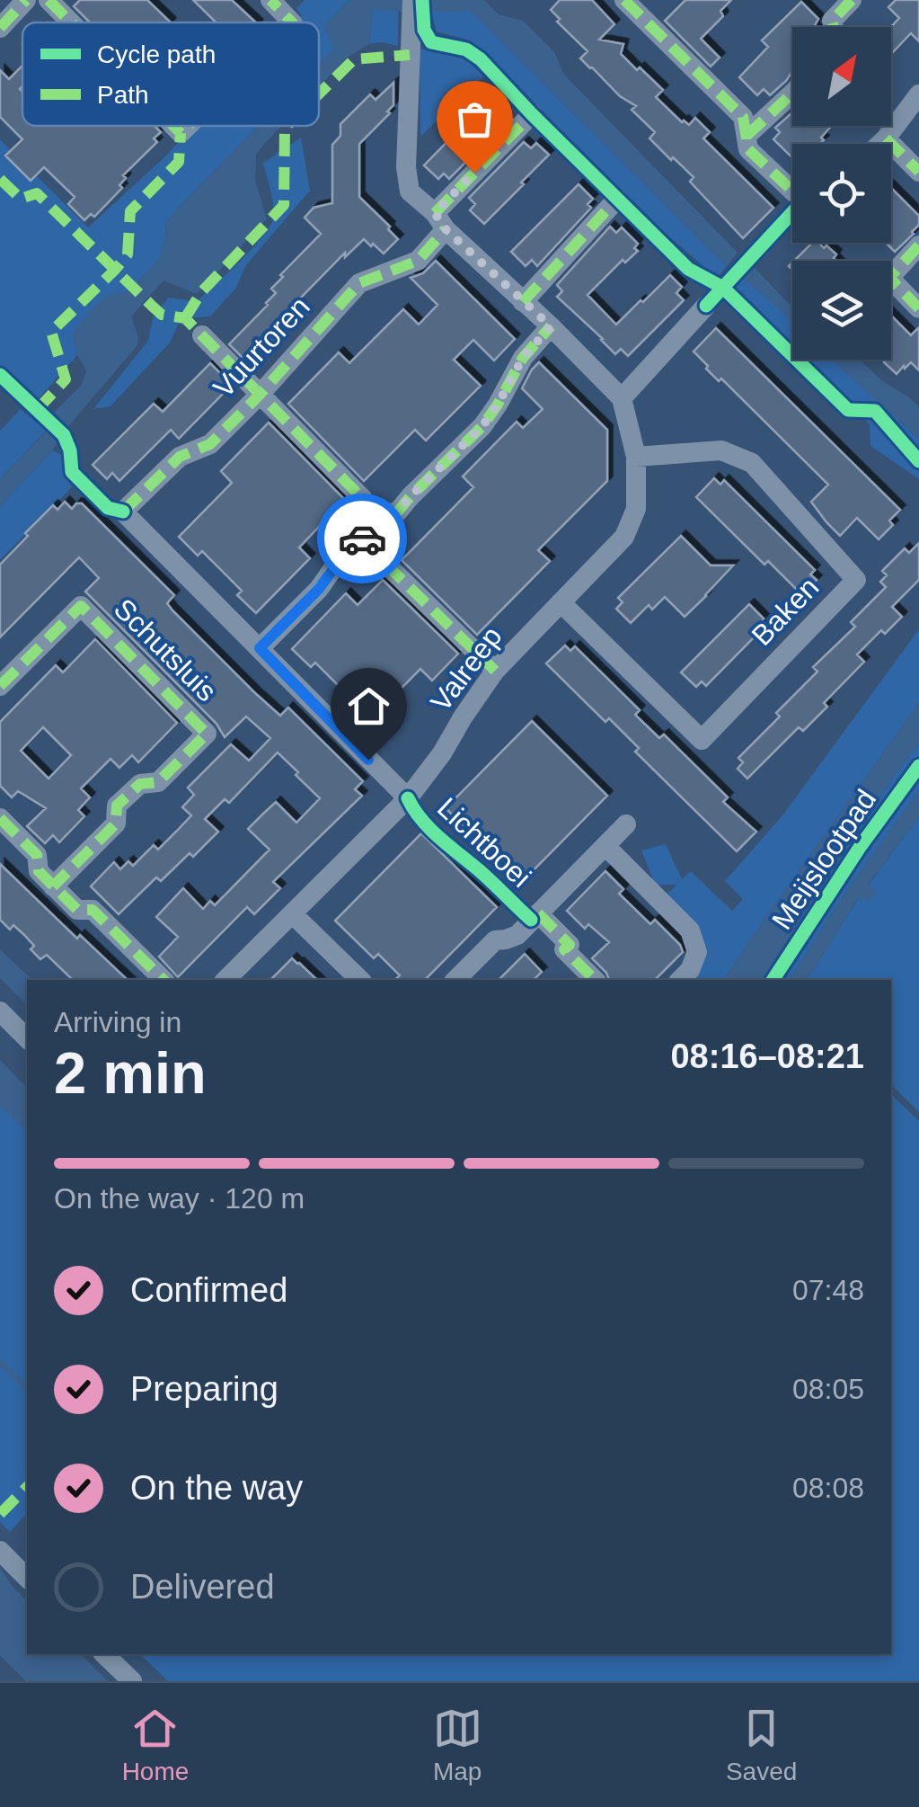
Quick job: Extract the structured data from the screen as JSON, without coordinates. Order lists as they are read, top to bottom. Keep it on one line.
{"streets":{"street":["Vuurtoren","Baken","Schutsluis","Valreep","Lichtboei"],"cycle path":["Meijslootpad"]},"crossings":[["Baken","Valreep"]],"legend":["Cycle path","Path"],"north":"top right","page":{"heading":["2 min","Arriving in","08:16–08:21"],"bar":"On the way · 120 m","list":[["Confirmed","07:48"],["Preparing","08:05"],["On the way","08:08"],"Delivered"],"tabs":["Home","Map","Saved"]}}
